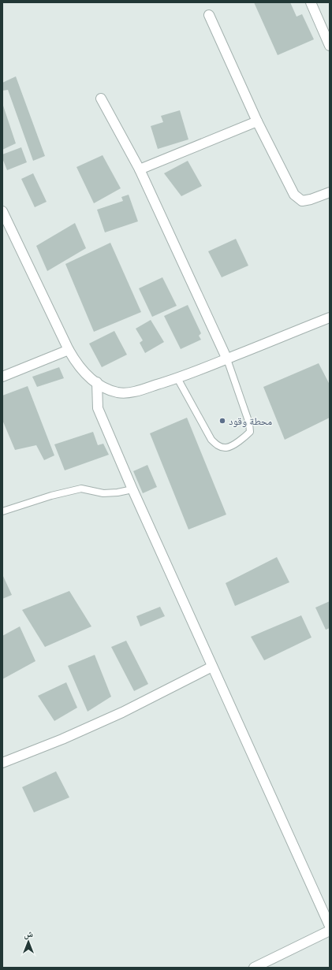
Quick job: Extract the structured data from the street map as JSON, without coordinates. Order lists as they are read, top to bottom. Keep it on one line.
{"places":["محطة وقود"],"north":"top"}
